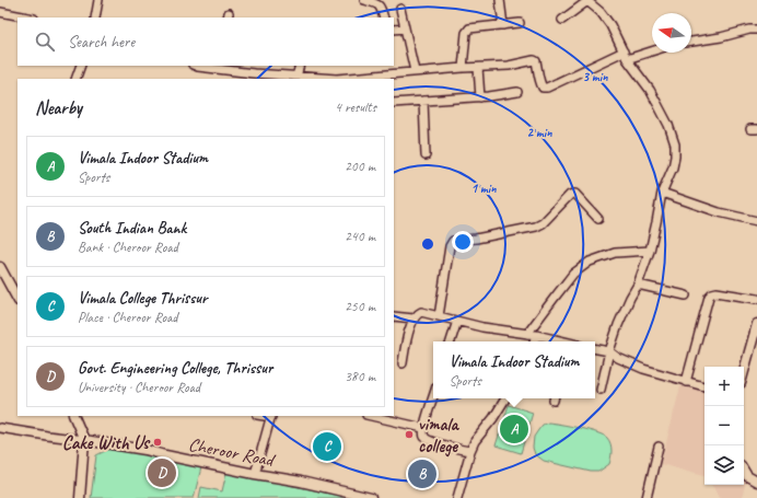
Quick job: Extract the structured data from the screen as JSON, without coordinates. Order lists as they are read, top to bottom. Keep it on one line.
{"streets":{"main road":["Cheroor Road"]},"places":["vimala college","Cake With Us"],"north":"left","page":{"search":"Search here","heading":["Nearby","4 results"],"list":[{"mark":"A","name":"Vimala Indoor Stadium","note":"Sports","value":"200 m"},{"mark":"B","name":"South Indian Bank","note":"Bank · Cheroor Road","value":"240 m"},{"mark":"C","name":"Vimala College Thrissur","note":"Place · Cheroor Road","value":"250 m"},{"mark":"D","name":"Govt. Engineering College, Thrissur","note":"University · Cheroor Road","value":"380 m"}],"popup":["Vimala Indoor Stadium","Sports"],"map_buttons":["+","−"],"pins":["A","C","D","B"]},"rings":["3 min","2 min","1 min"]}
